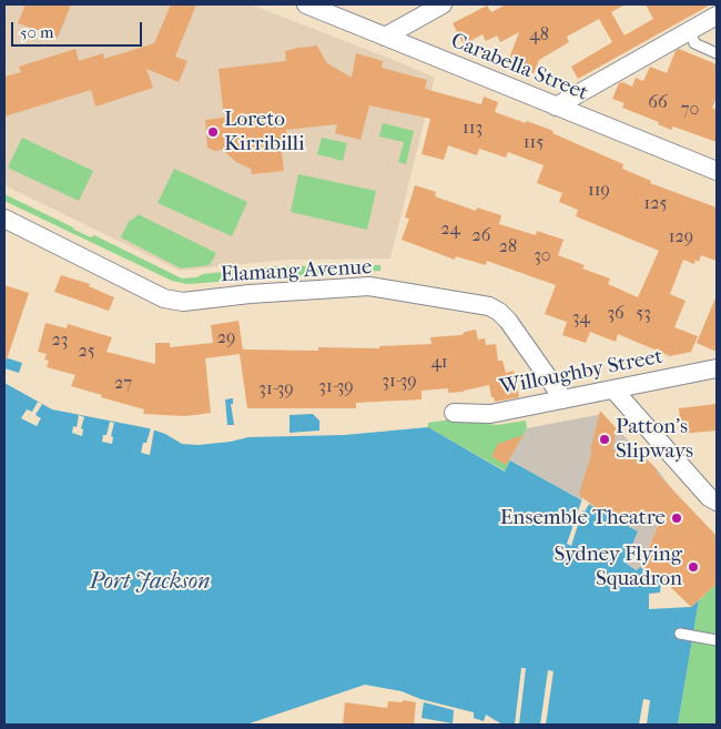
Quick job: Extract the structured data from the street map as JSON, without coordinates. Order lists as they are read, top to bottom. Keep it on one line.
{"streets":{"street":["Carabella Street","Elamang Avenue","Willoughby Street"]},"crossings":[["Elamang Avenue","Willoughby Street"]],"water":["Port Jackson"],"places":["Loreto Kirribilli","Patton's Slipways","Ensemble Theatre","Sydney Flying Squadron"],"house_numbers":["48","66","70","113","115","119","125","24","26","129","28","30","36","53","34","29","23","25","41","31-39","27","31-39","31-39"],"scale_bar":"50 m"}
